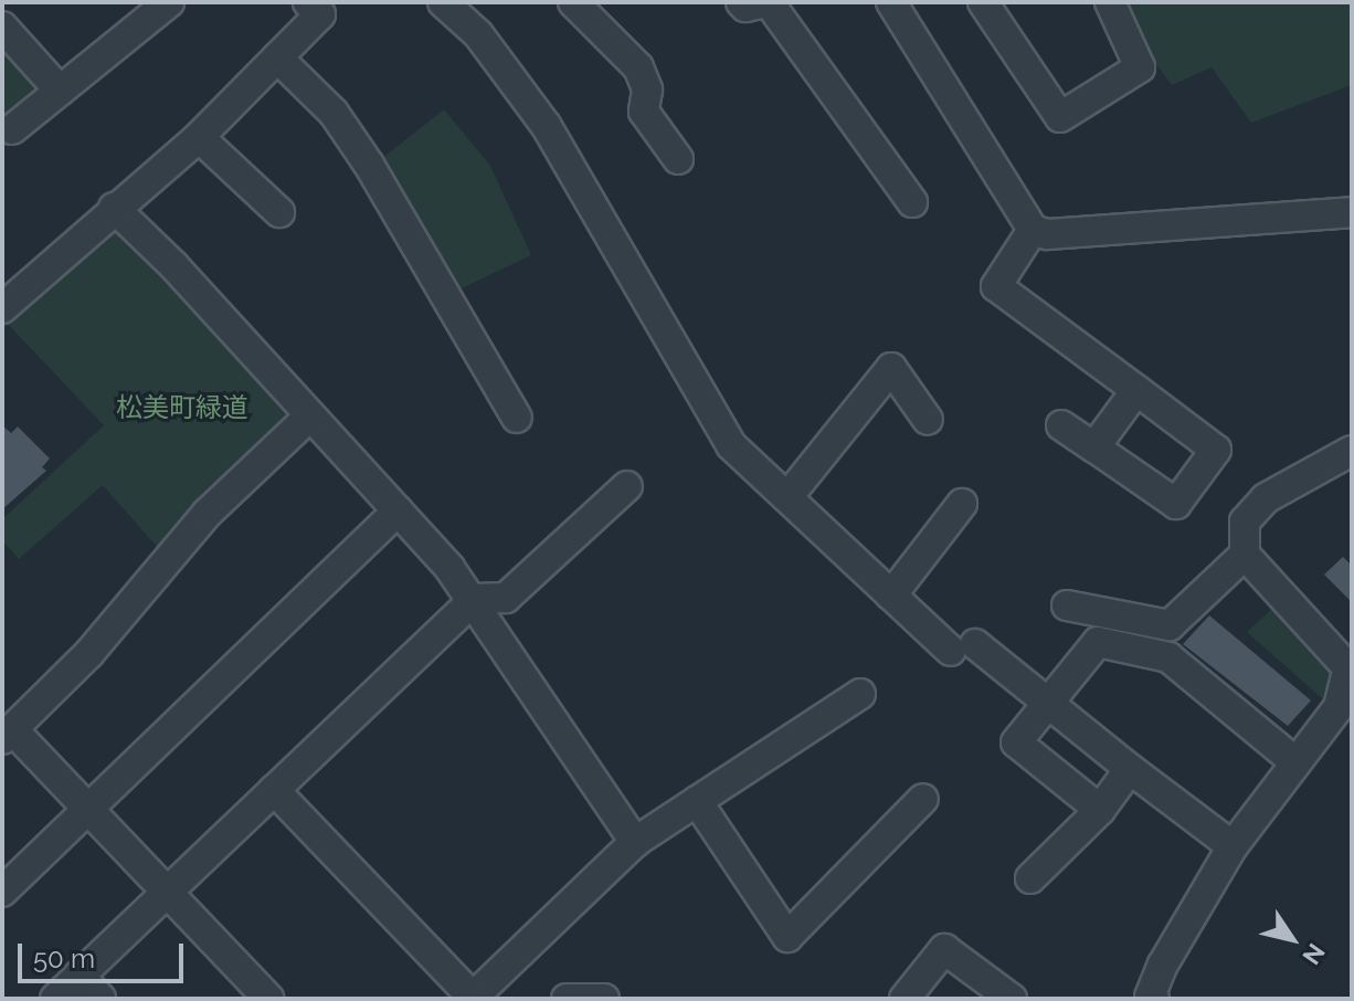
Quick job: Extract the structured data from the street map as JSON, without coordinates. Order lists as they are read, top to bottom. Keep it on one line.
{"parks":["松美町緑道"],"scale_bar":"50 m","north":"bottom right"}
